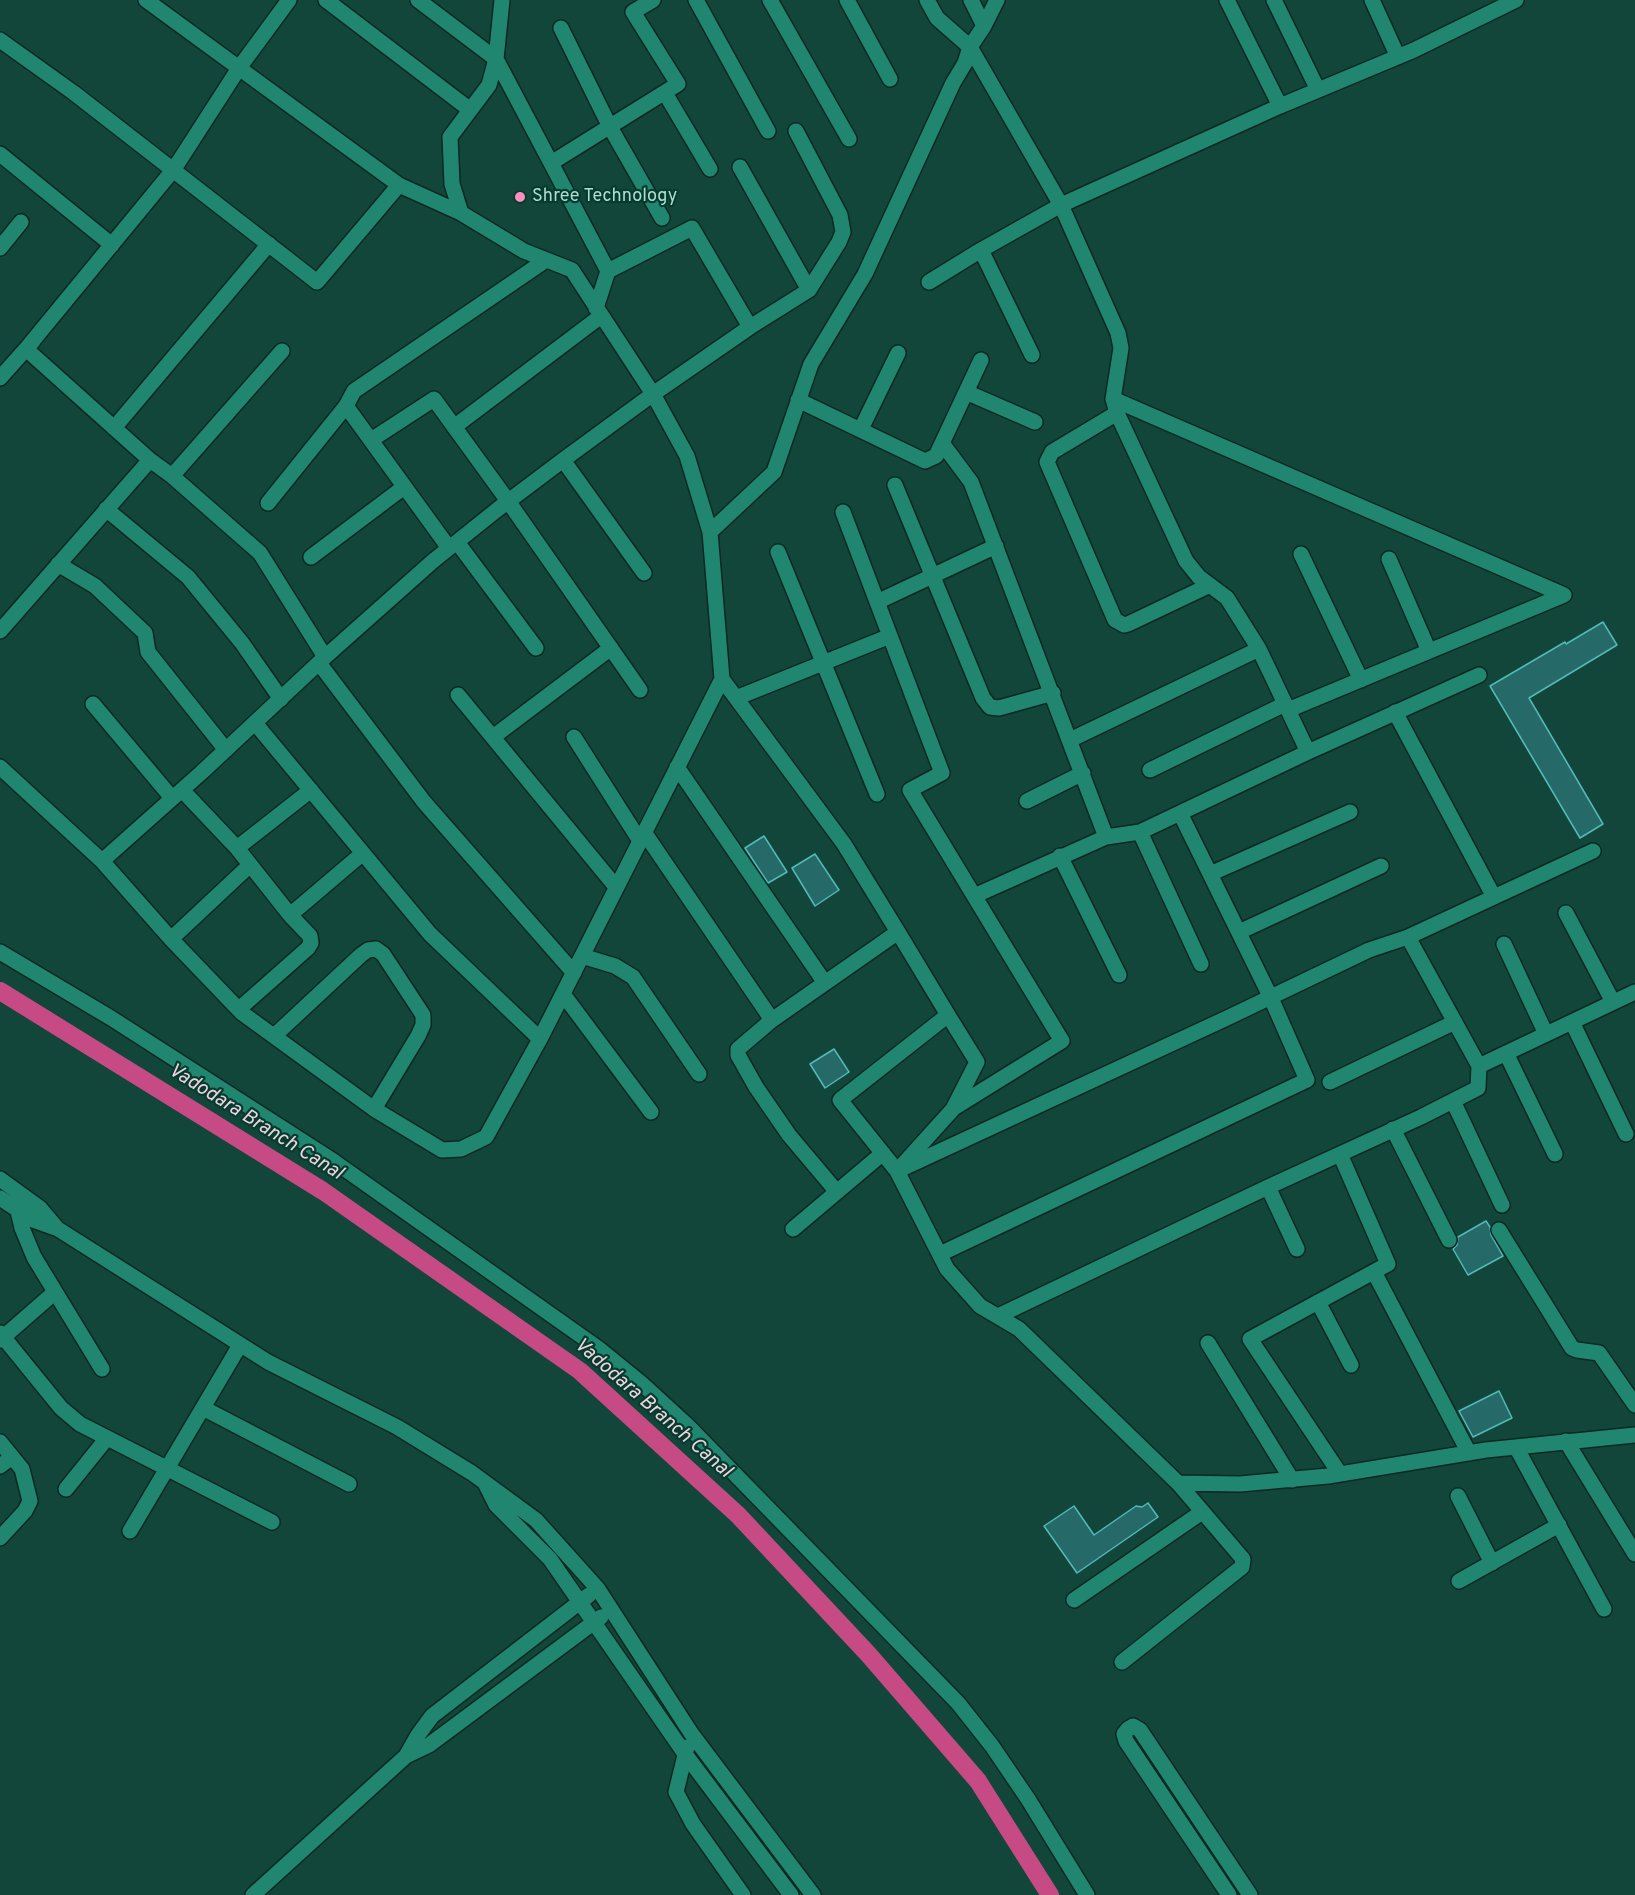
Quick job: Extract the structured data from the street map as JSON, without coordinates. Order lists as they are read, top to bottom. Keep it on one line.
{"water":["Vadodara Branch Canal"],"places":["Shree Technology"]}
